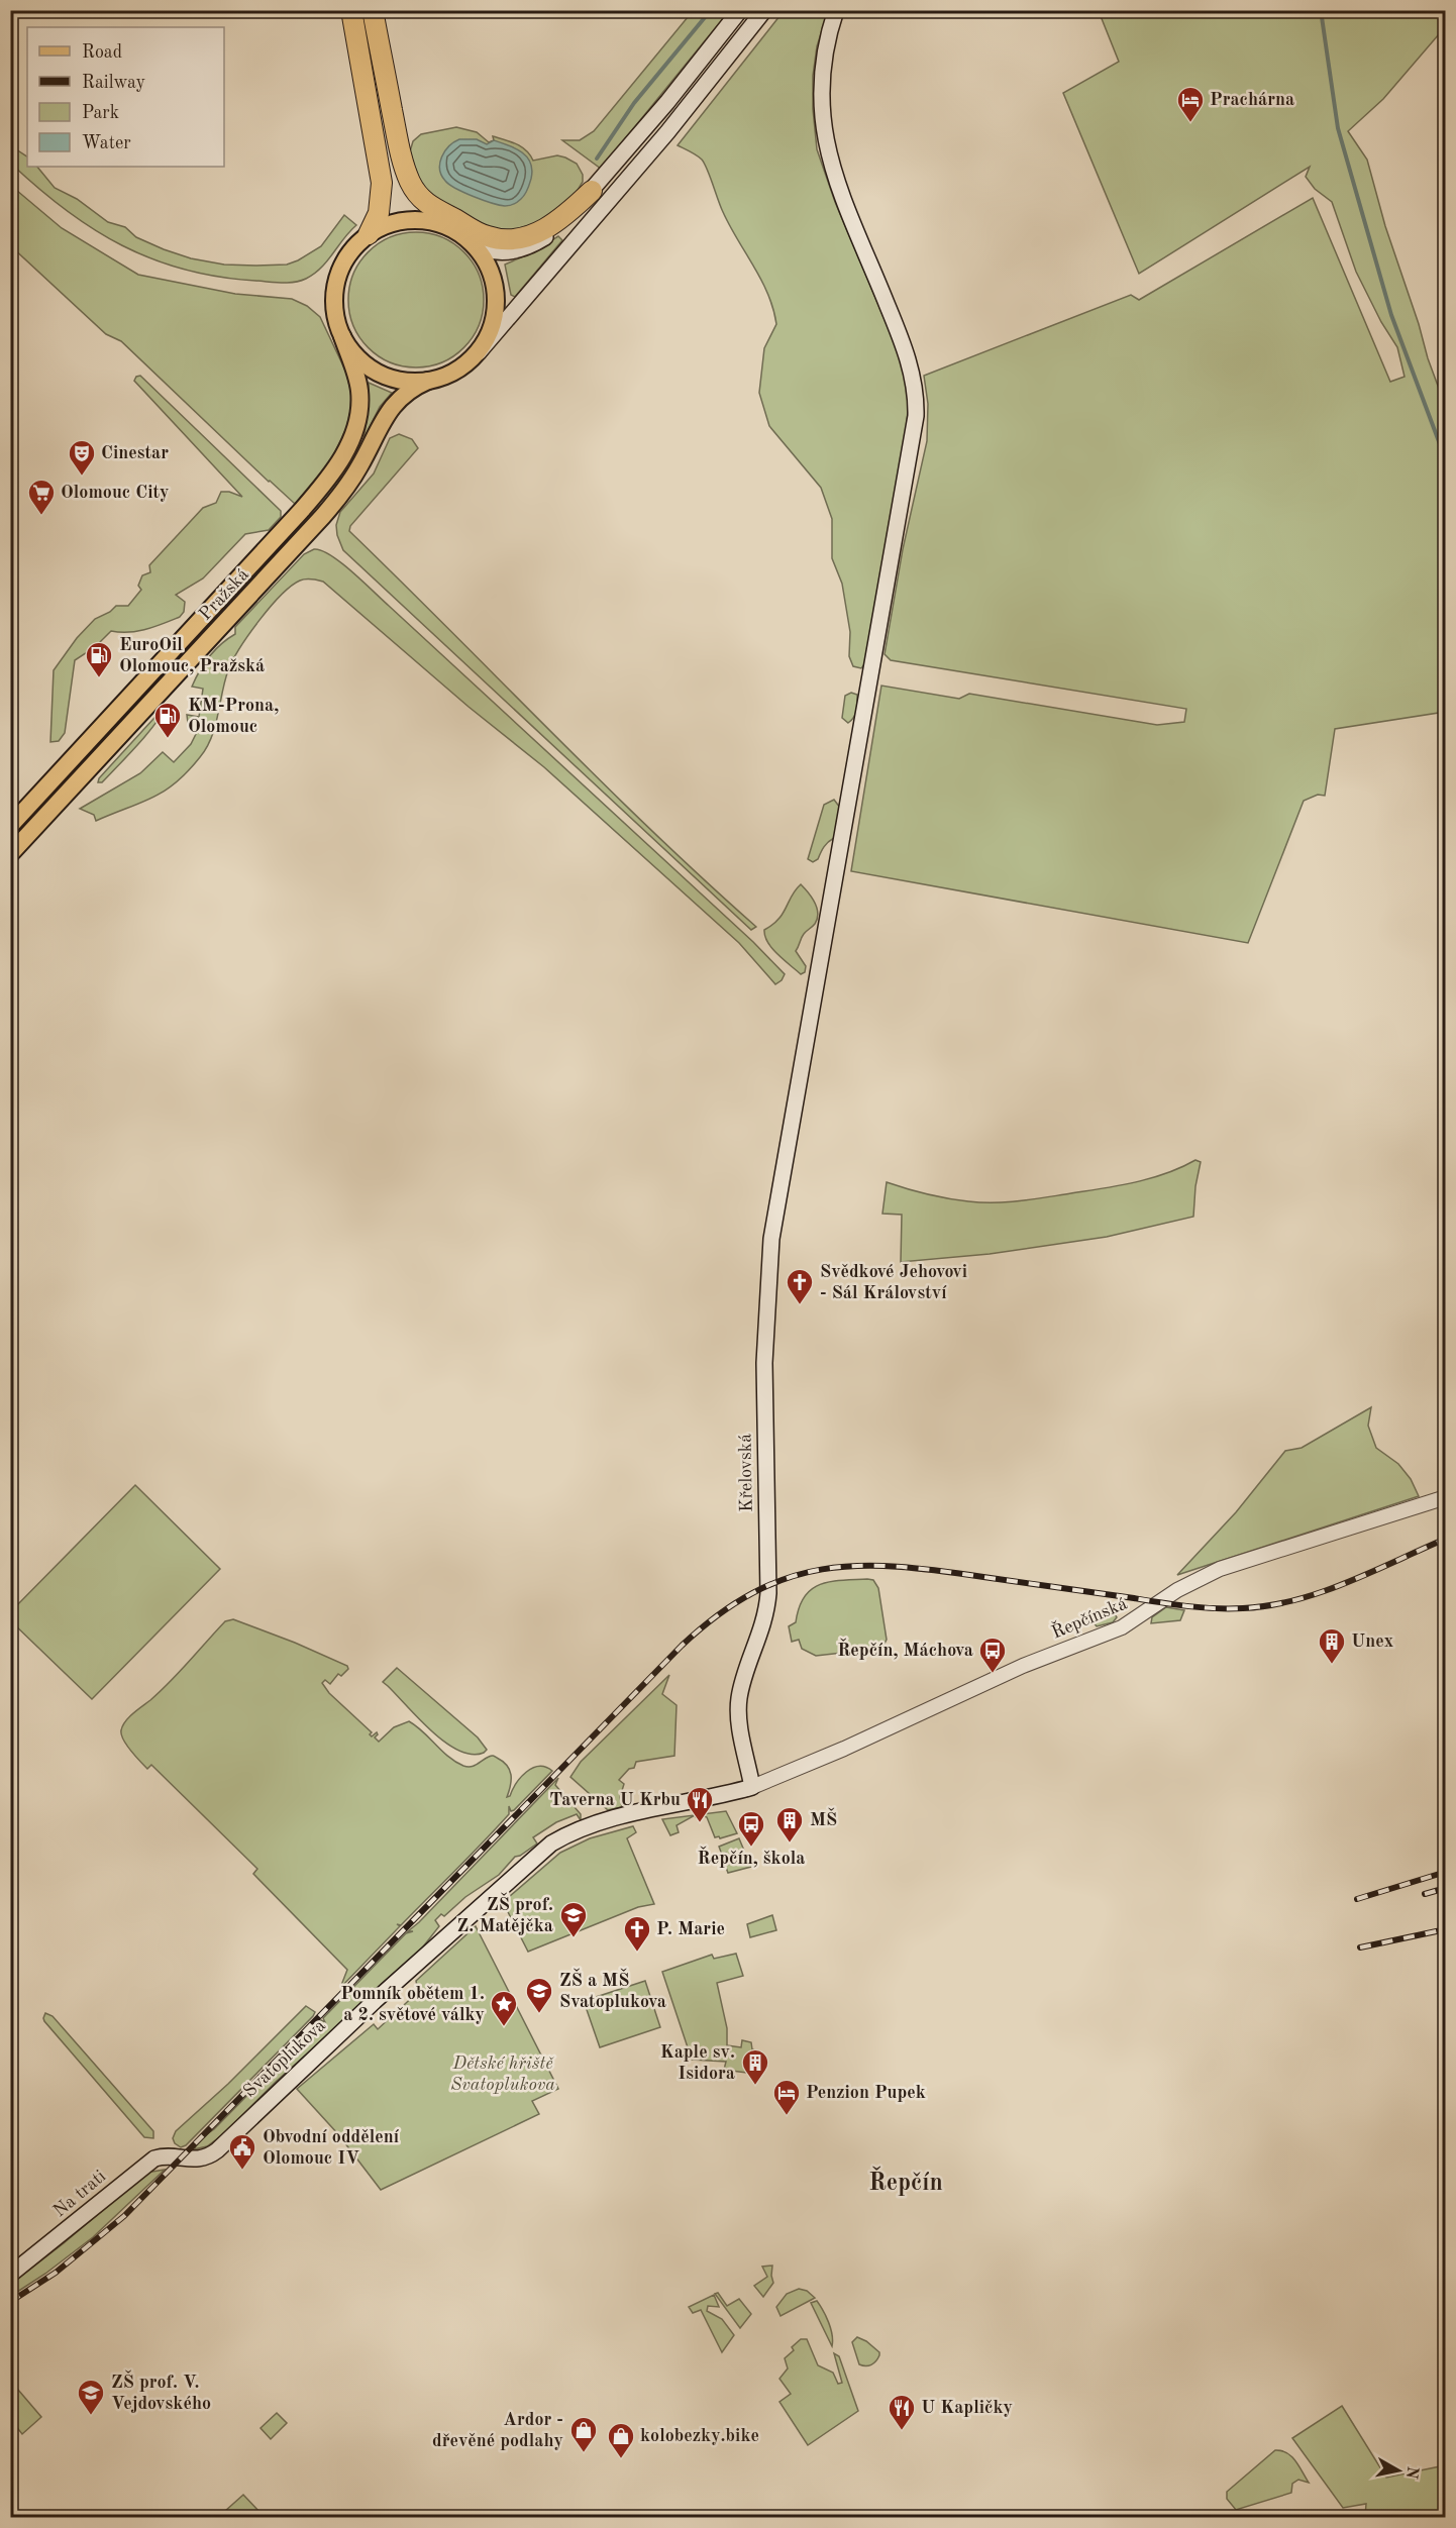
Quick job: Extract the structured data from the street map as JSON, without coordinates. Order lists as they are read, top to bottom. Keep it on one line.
{"streets":{"main road":["Pražská","Křelovská","Svatoplukova","Na trati"],"street":["Řepčínská"]},"crossings":[["Křelovská","Řepčínská"],["Křelovská","Svatoplukova"],["Řepčínská","Svatoplukova"],["Svatoplukova","Na trati"]],"districts":["Řepčín"],"parks":["Dětské hřiště Svatoplukova"],"places":{"hotel":["Prachárna","Penzion Pupek"],"theatre":["Cinestar"],"supermarket":["Olomouc City"],"fuel station":["EuroOil Olomouc, Pražská","KM-Prona, Olomouc"],"church":["Svědkové Jehovovi - Sál Království","P. Marie"],"building":["Unex","MŠ","Kaple sv. Isidora"],"bus stop":["Řepčín, Máchova","Řepčín, škola"],"restaurant":["Taverna U Krbu","U Kapličky"],"school or university":["ZŠ prof. Z. Matějčka","ZŠ a MŠ Svatoplukova","ZŠ prof. V. Vejdovského"],"place":["Pomník obětem 1. a 2. světové války"],"public building":["Obvodní oddělení Olomouc IV"],"shop":["Ardor - dřevěné podlahy","kolobezky.bike"]},"legend":["Road","Railway","Park","Water"],"north":"right"}
